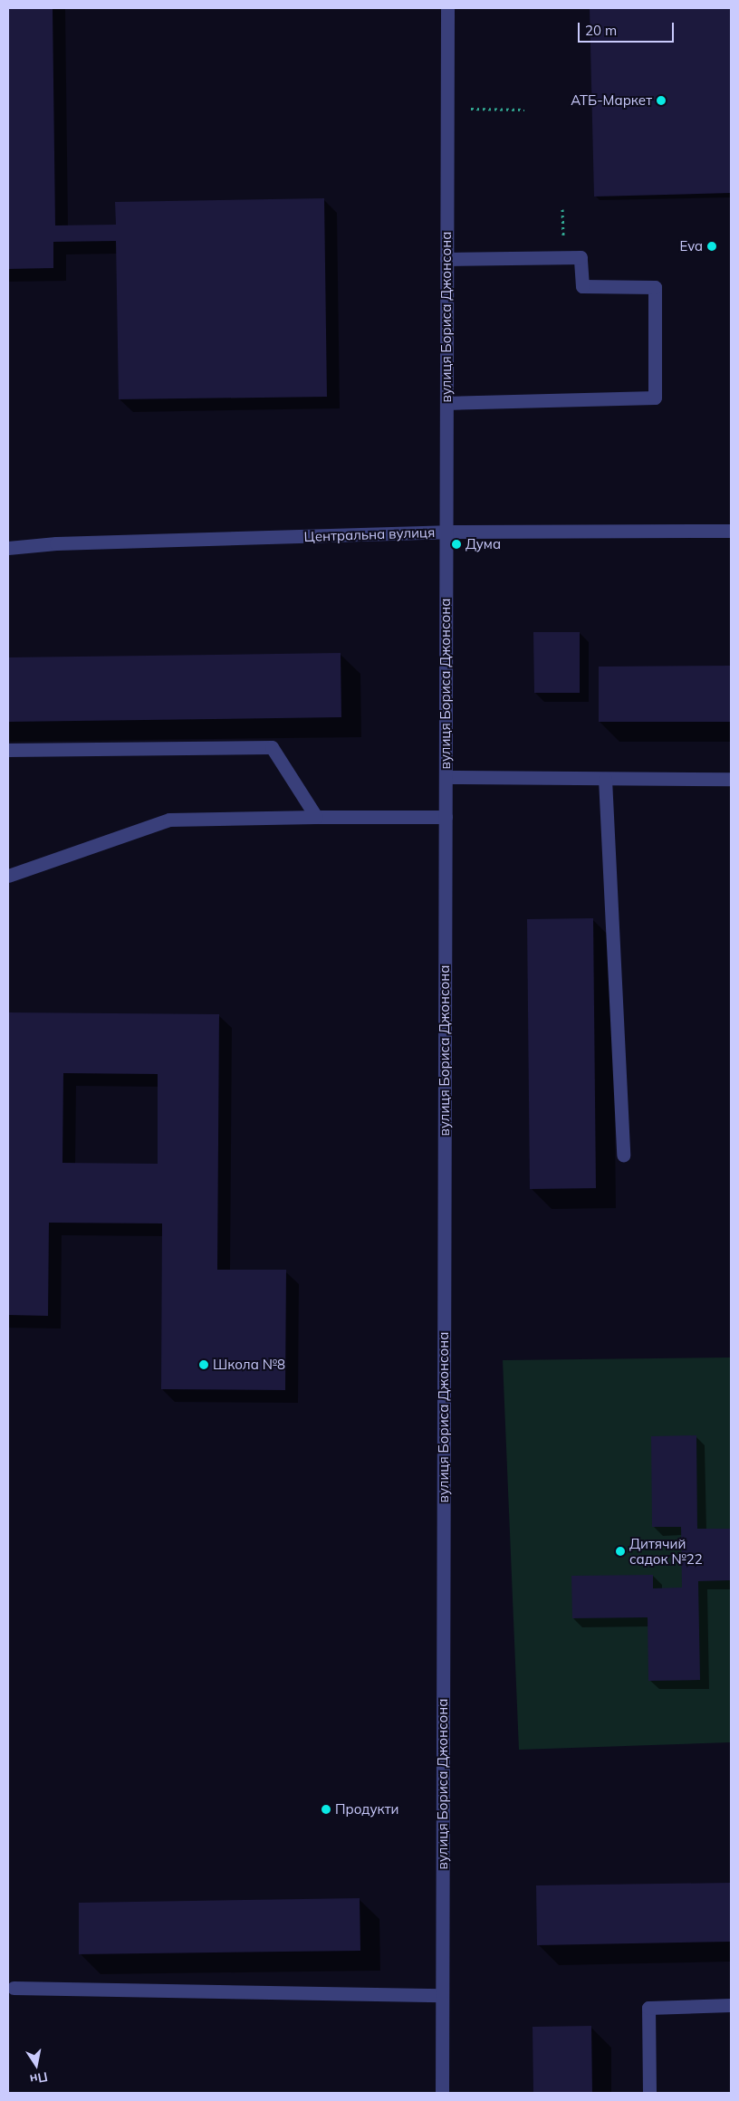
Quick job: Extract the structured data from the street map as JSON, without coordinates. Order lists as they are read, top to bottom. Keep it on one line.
{"streets":{"street":["вулиця Бориса Джонсона","Центральна вулиця"]},"crossings":[["вулиця Бориса Джонсона","Центральна вулиця"]],"places":["АТБ-Маркет","Eva","Дума","Школа №8","Дитячий садок №22","Продукти"],"scale_bar":"20 m","north":"bottom"}
